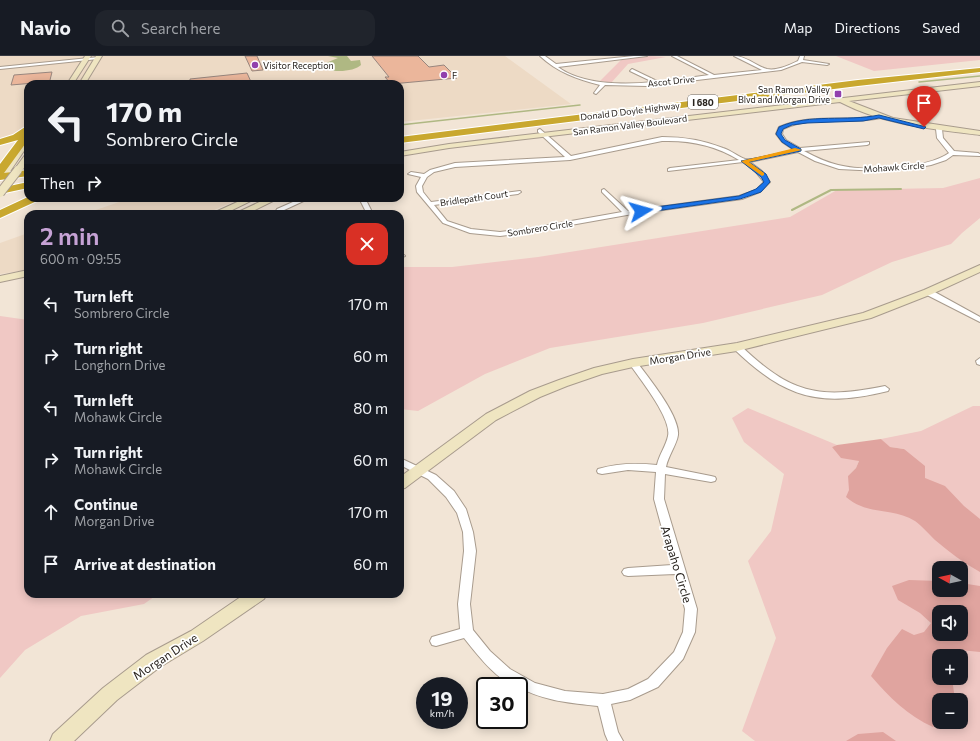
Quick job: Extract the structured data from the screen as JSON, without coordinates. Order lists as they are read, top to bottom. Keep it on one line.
{"streets":{"highway":["I 680","Donald D Doyle Highway"],"main road":["San Ramon Valley Boulevard","Morgan Drive"],"street":["Ascot Drive","Mohawk Circle","Bridlepath Court","Sombrero Circle","Arapaho Circle"]},"crossings":[["Bridlepath Court","Sombrero Circle"],["Morgan Drive","Arapaho Circle"]],"places":{"other":["Visitor Reception","F"],"transit":["San Ramon Valley Blvd and Morgan Drive"]},"north":"left","page":{"header":"Navio","search":"Search here","nav":["Map","Directions","Saved"],"turn":["170 m","Sombrero Circle"],"then":"Then","heading":["2 min","600 m · 09:55"],"list":[{"name":"Turn left","note":"Sombrero Circle","value":"170 m"},{"name":"Turn right","note":"Longhorn Drive","value":"60 m"},{"name":"Turn left","note":"Mohawk Circle","value":"80 m"},{"name":"Turn right","note":"Mohawk Circle","value":"60 m"},{"name":"Continue","note":"Morgan Drive","value":"170 m"},{"name":"Arrive at destination","value":"60 m"}],"map_buttons":["+","−"],"speed":"19 km/h","limit":"30"}}
